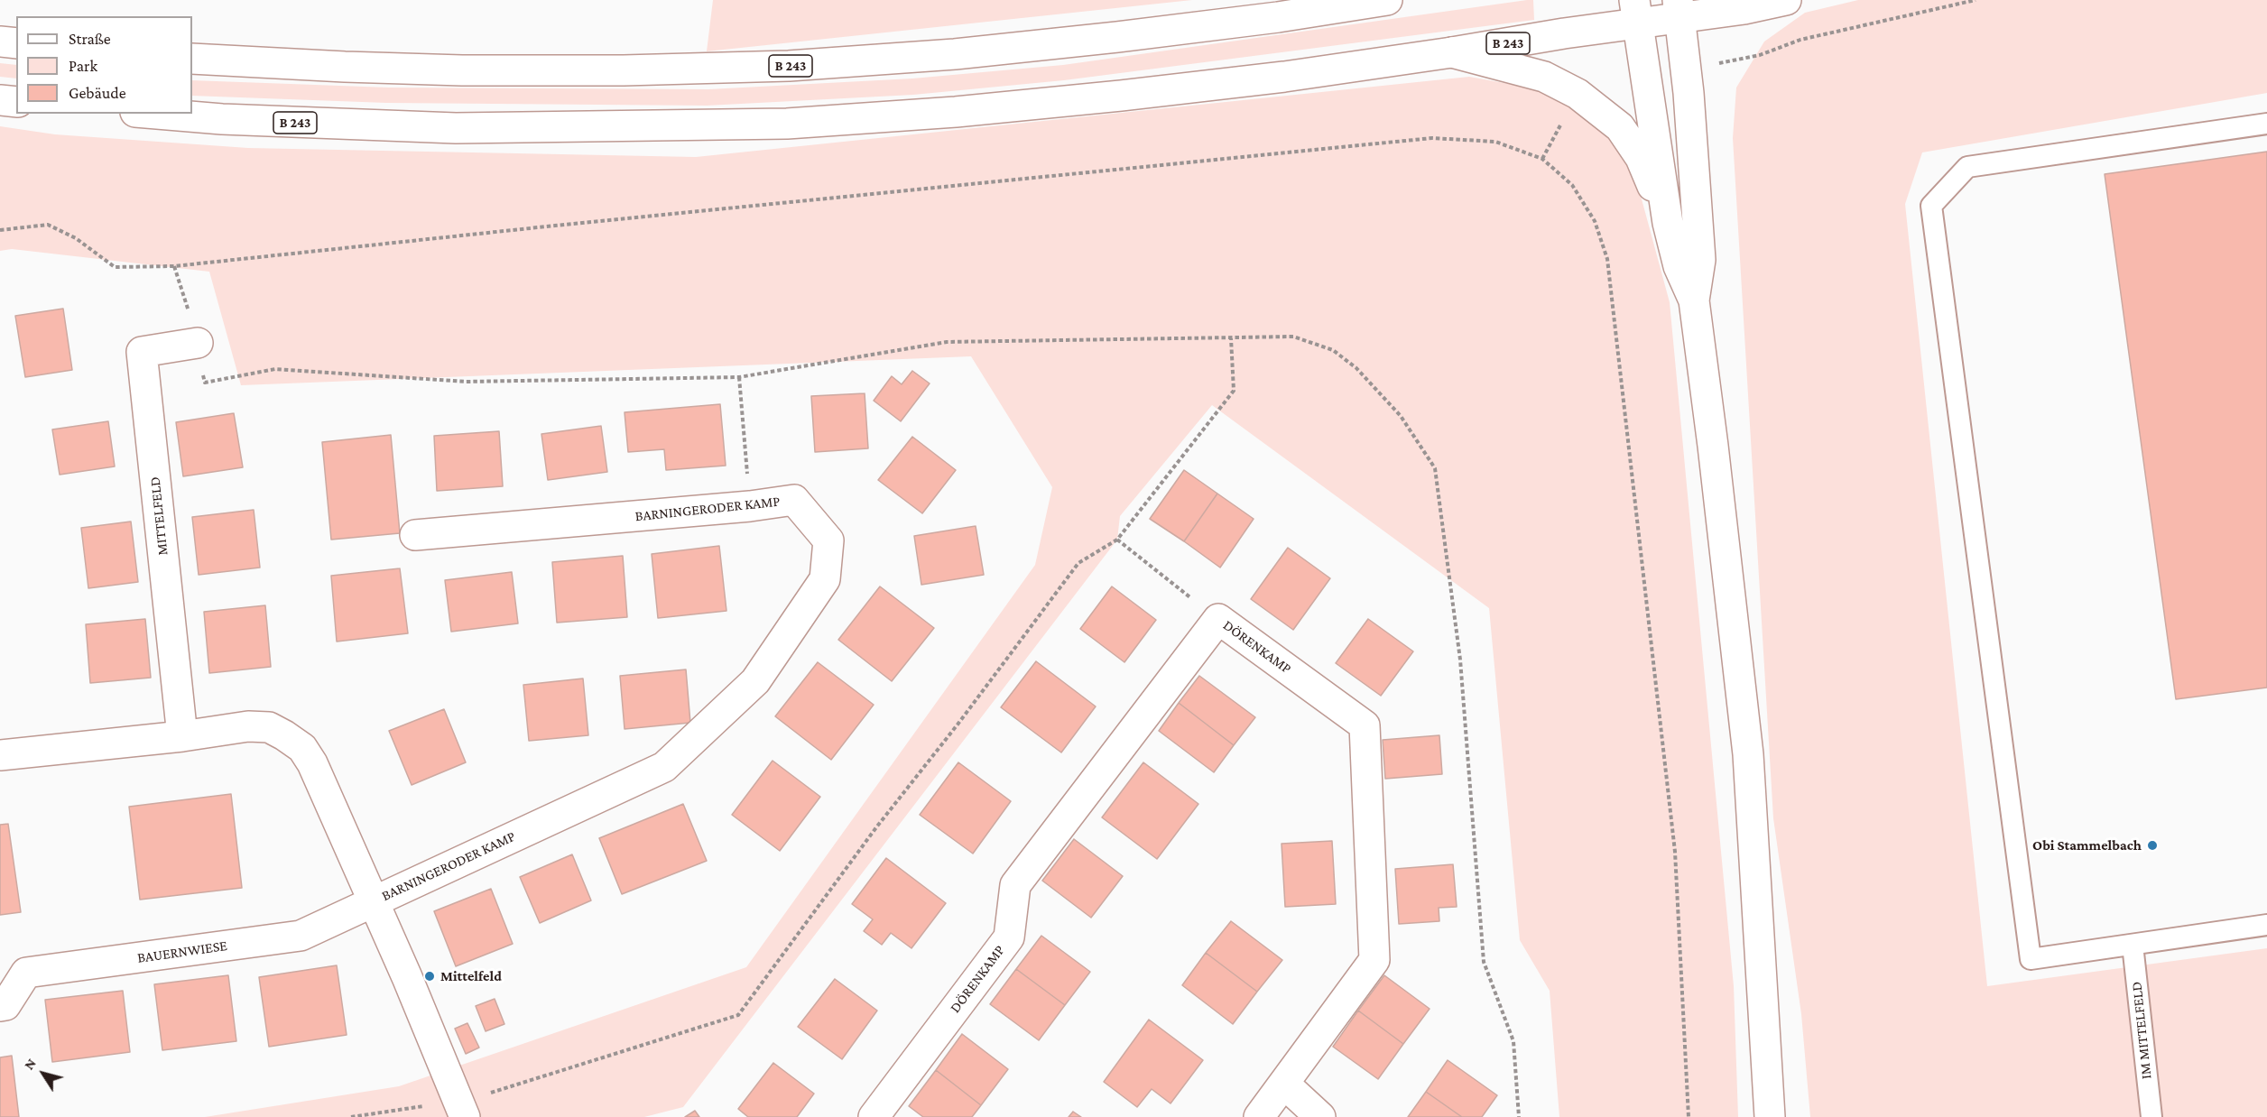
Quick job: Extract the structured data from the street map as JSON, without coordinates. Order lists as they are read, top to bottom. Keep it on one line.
{"streets":{"main road":["B 243","BARNINGERODER KAMP","MITTELFELD","DÖRENKAMP","BAUERNWIESE"],"lane":["IM MITTELFELD"]},"crossings":[["BARNINGERODER KAMP","BAUERNWIESE"]],"places":["Obi Stammelbach","Mittelfeld"],"legend":["Straße","Park","Gebäude"],"north":"top left"}
